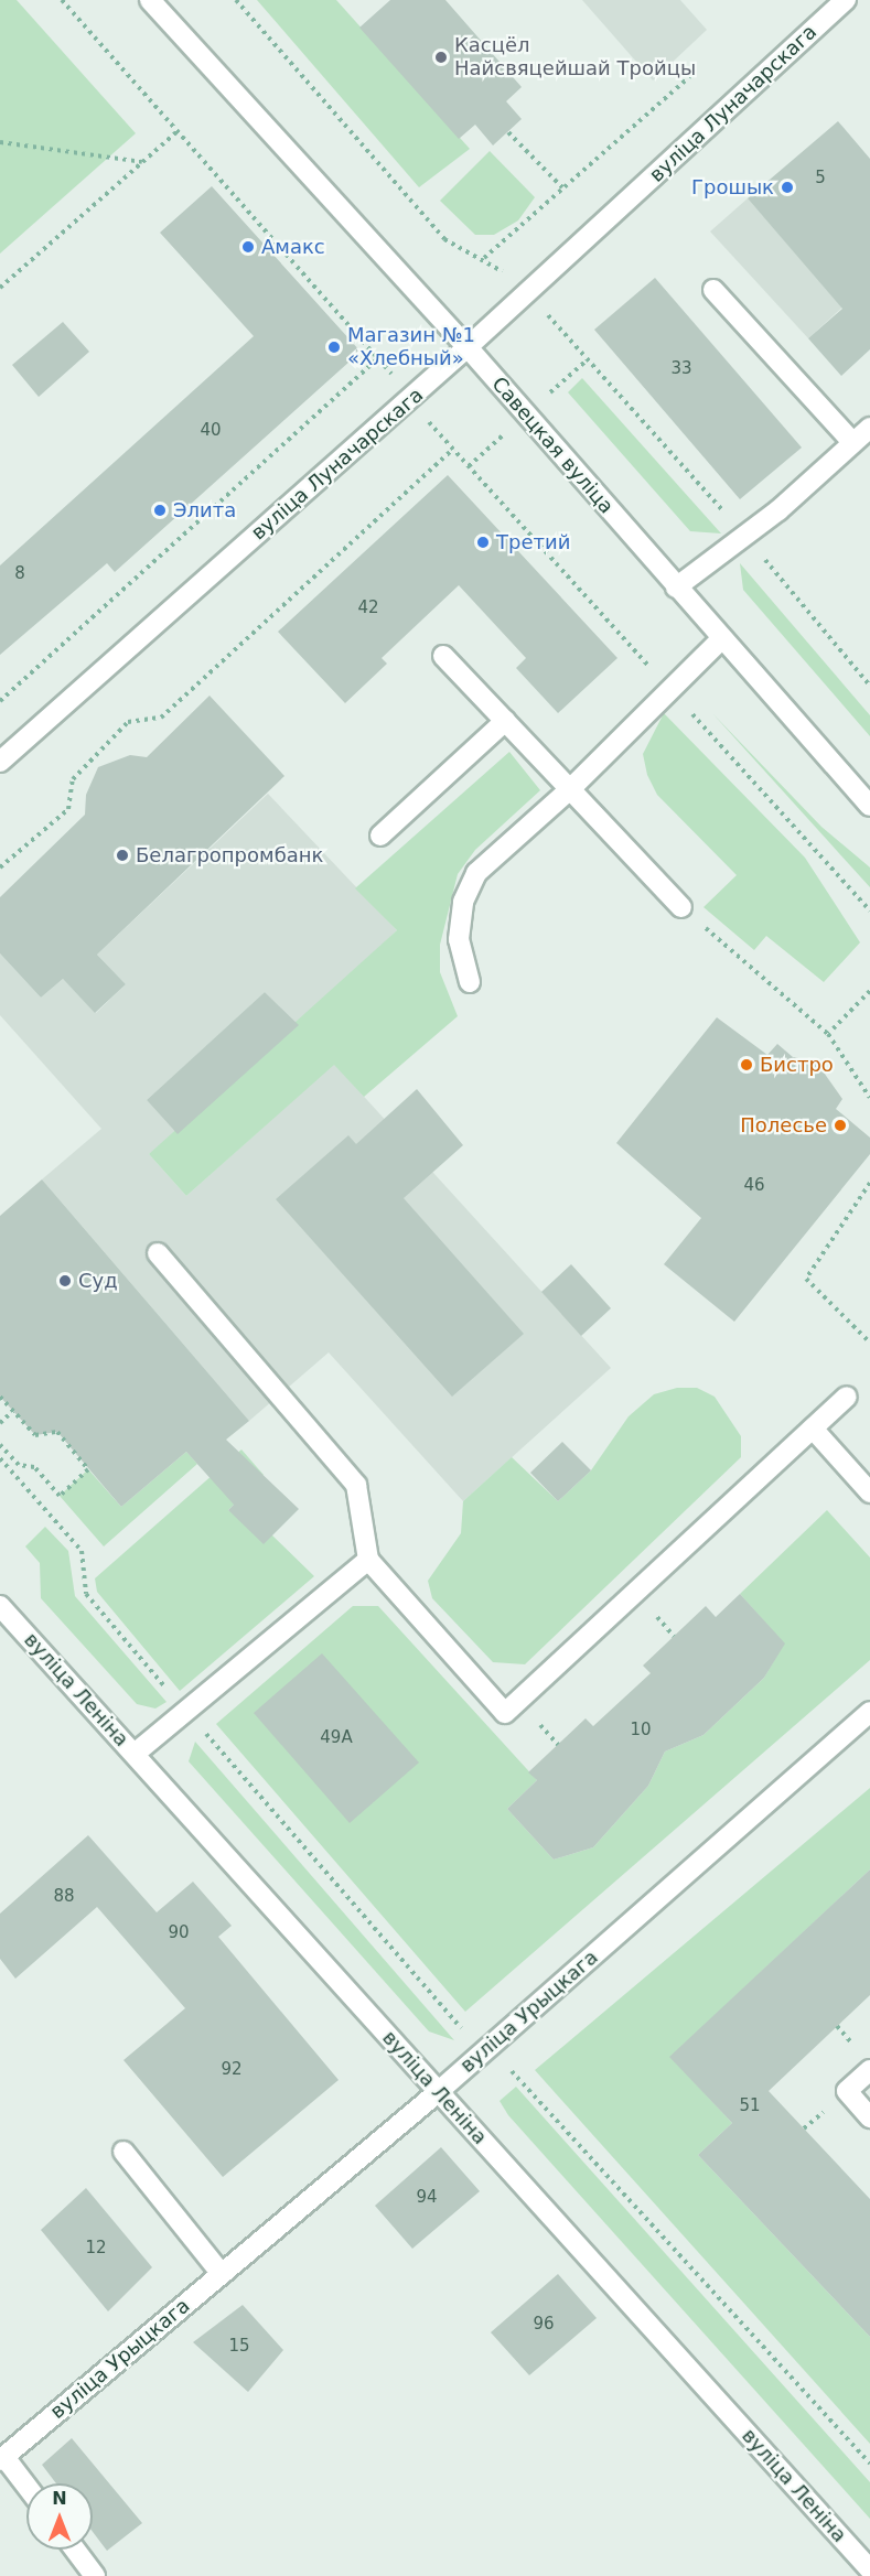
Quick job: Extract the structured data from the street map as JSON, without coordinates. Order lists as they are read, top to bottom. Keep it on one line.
{"streets":{"street":["вуліца Луначарскага","Савецкая вуліца","вуліца Леніна","вуліца Урыцкага"]},"crossings":[["вуліца Луначарскага","Савецкая вуліца"],["вуліца Леніна","вуліца Урыцкага"]],"places":["Касцёл Найсвяцейшай Тройцы","Грошык","Амакс","Магазин №1 «Хлебный»","Элита","Третий","Белагропромбанк","Бистро","Полесье","Суд"],"house_numbers":["5","33","40","8","42","46","10","49А","88","90","92","51","94","12","96","15"],"north":"top"}
